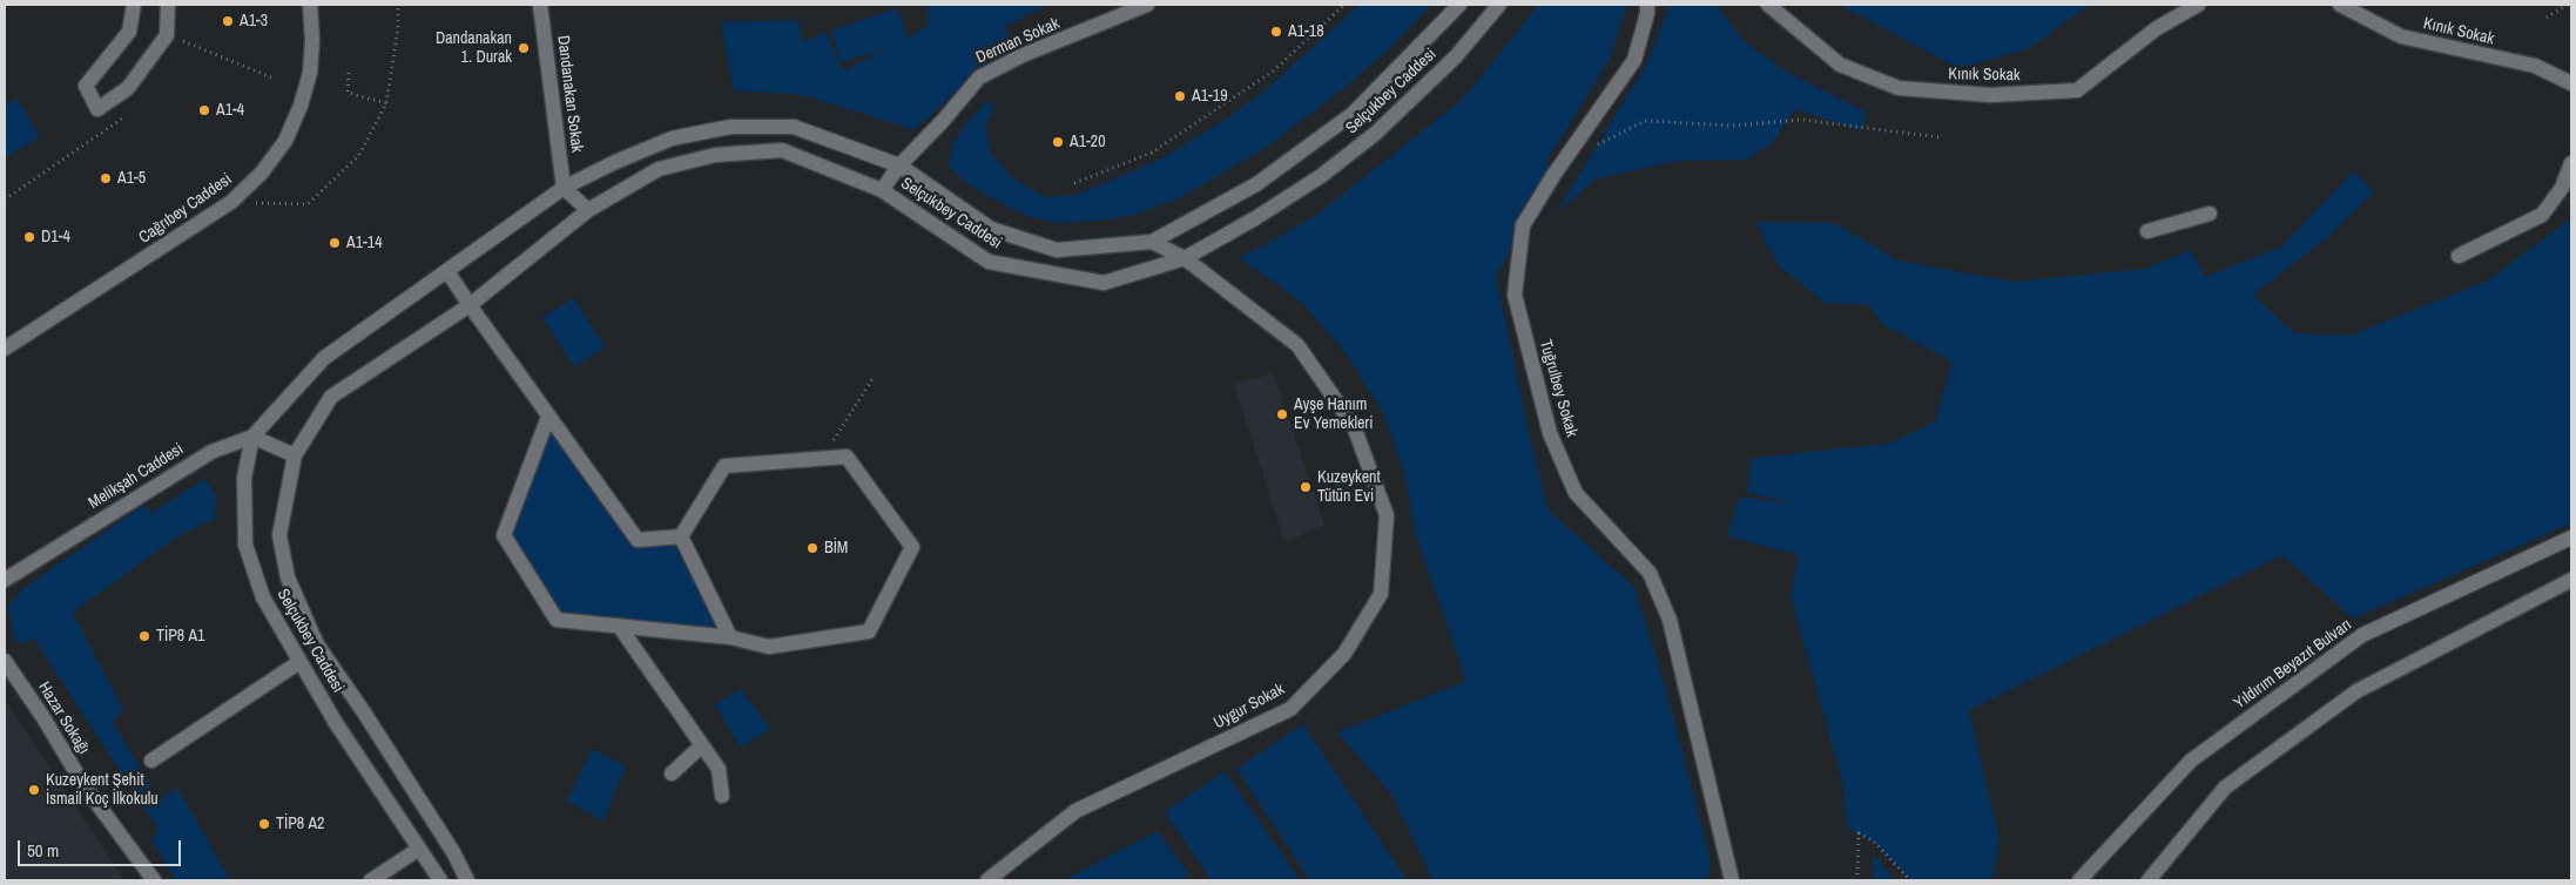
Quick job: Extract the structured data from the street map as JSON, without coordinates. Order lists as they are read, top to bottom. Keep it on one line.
{"streets":{"street":["Kınık Sokak","Derman Sokak","Selçukbey Caddesi","Dandanakan Sokak","Cağrıbey Caddesi","Tuğrulbey Sokak","Melikşah Caddesi","Yıldırım Beyazıt Bulvarı","Uygur Sokak","Hazar Sokağı"]},"crossings":[["Derman Sokak","Selçukbey Caddesi"],["Selçukbey Caddesi","Dandanakan Sokak"],["Selçukbey Caddesi","Melikşah Caddesi"],["Selçukbey Caddesi","Uygur Sokak"]],"places":["A1-3","A1-18","Dandanakan 1. Durak","A1-19","A1-4","A1-20","A1-5","D1-4","A1-14","Ayşe Hanım Ev Yemekleri","Kuzeykent Tütün Evi","BİM","TİP8 A1","Kuzeykent Şehit İsmail Koç İlkokulu","TİP8 A2"],"scale_bar":"50 m"}
